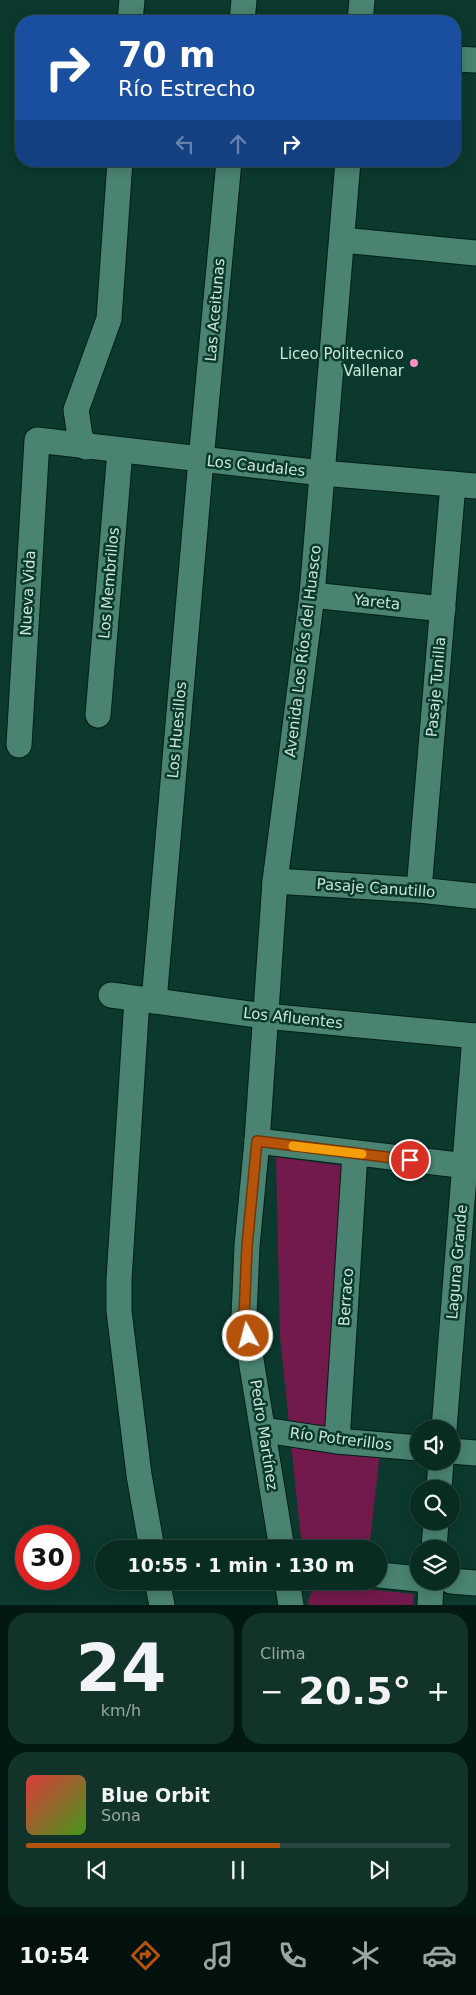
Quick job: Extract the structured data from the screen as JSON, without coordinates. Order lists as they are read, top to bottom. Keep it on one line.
{"streets":{"street":["Las Aceitunas","Los Caudales","Los Membrillos","Nueva Vida","Yareta","Avenida Los Ríos del Huasco","Pasaje Tunilla","Los Huesillos","Pasaje Canutillo","Los Afluentes","Laguna Grande","Berraco","Pedro Martínez","Río Potrerillos"]},"crossings":[["Las Aceitunas","Los Caudales"],["Las Aceitunas","Los Huesillos"],["Los Caudales","Los Membrillos"],["Los Caudales","Nueva Vida"],["Los Caudales","Avenida Los Ríos del Huasco"],["Los Caudales","Pasaje Tunilla"],["Los Caudales","Los Huesillos"],["Yareta","Avenida Los Ríos del Huasco"],["Yareta","Pasaje Tunilla"],["Avenida Los Ríos del Huasco","Pasaje Canutillo"],["Avenida Los Ríos del Huasco","Los Afluentes"],["Avenida Los Ríos del Huasco","Pedro Martínez"],["Pasaje Tunilla","Pasaje Canutillo"],["Los Huesillos","Los Afluentes"],["Los Afluentes","Laguna Grande"],["Berraco","Río Potrerillos"],["Pedro Martínez","Río Potrerillos"]],"places":["Liceo Politecnico Vallenar"],"page":{"turn":["70 m","Río Estrecho"],"limit":"30","trip":"10:55 · 1 min · 130 m","tile":[["24","km/h"],"Clima"],"heat":["−","20.5°","+"],"song":["Blue Orbit","Sona"],"tabs":"10:54"}}
